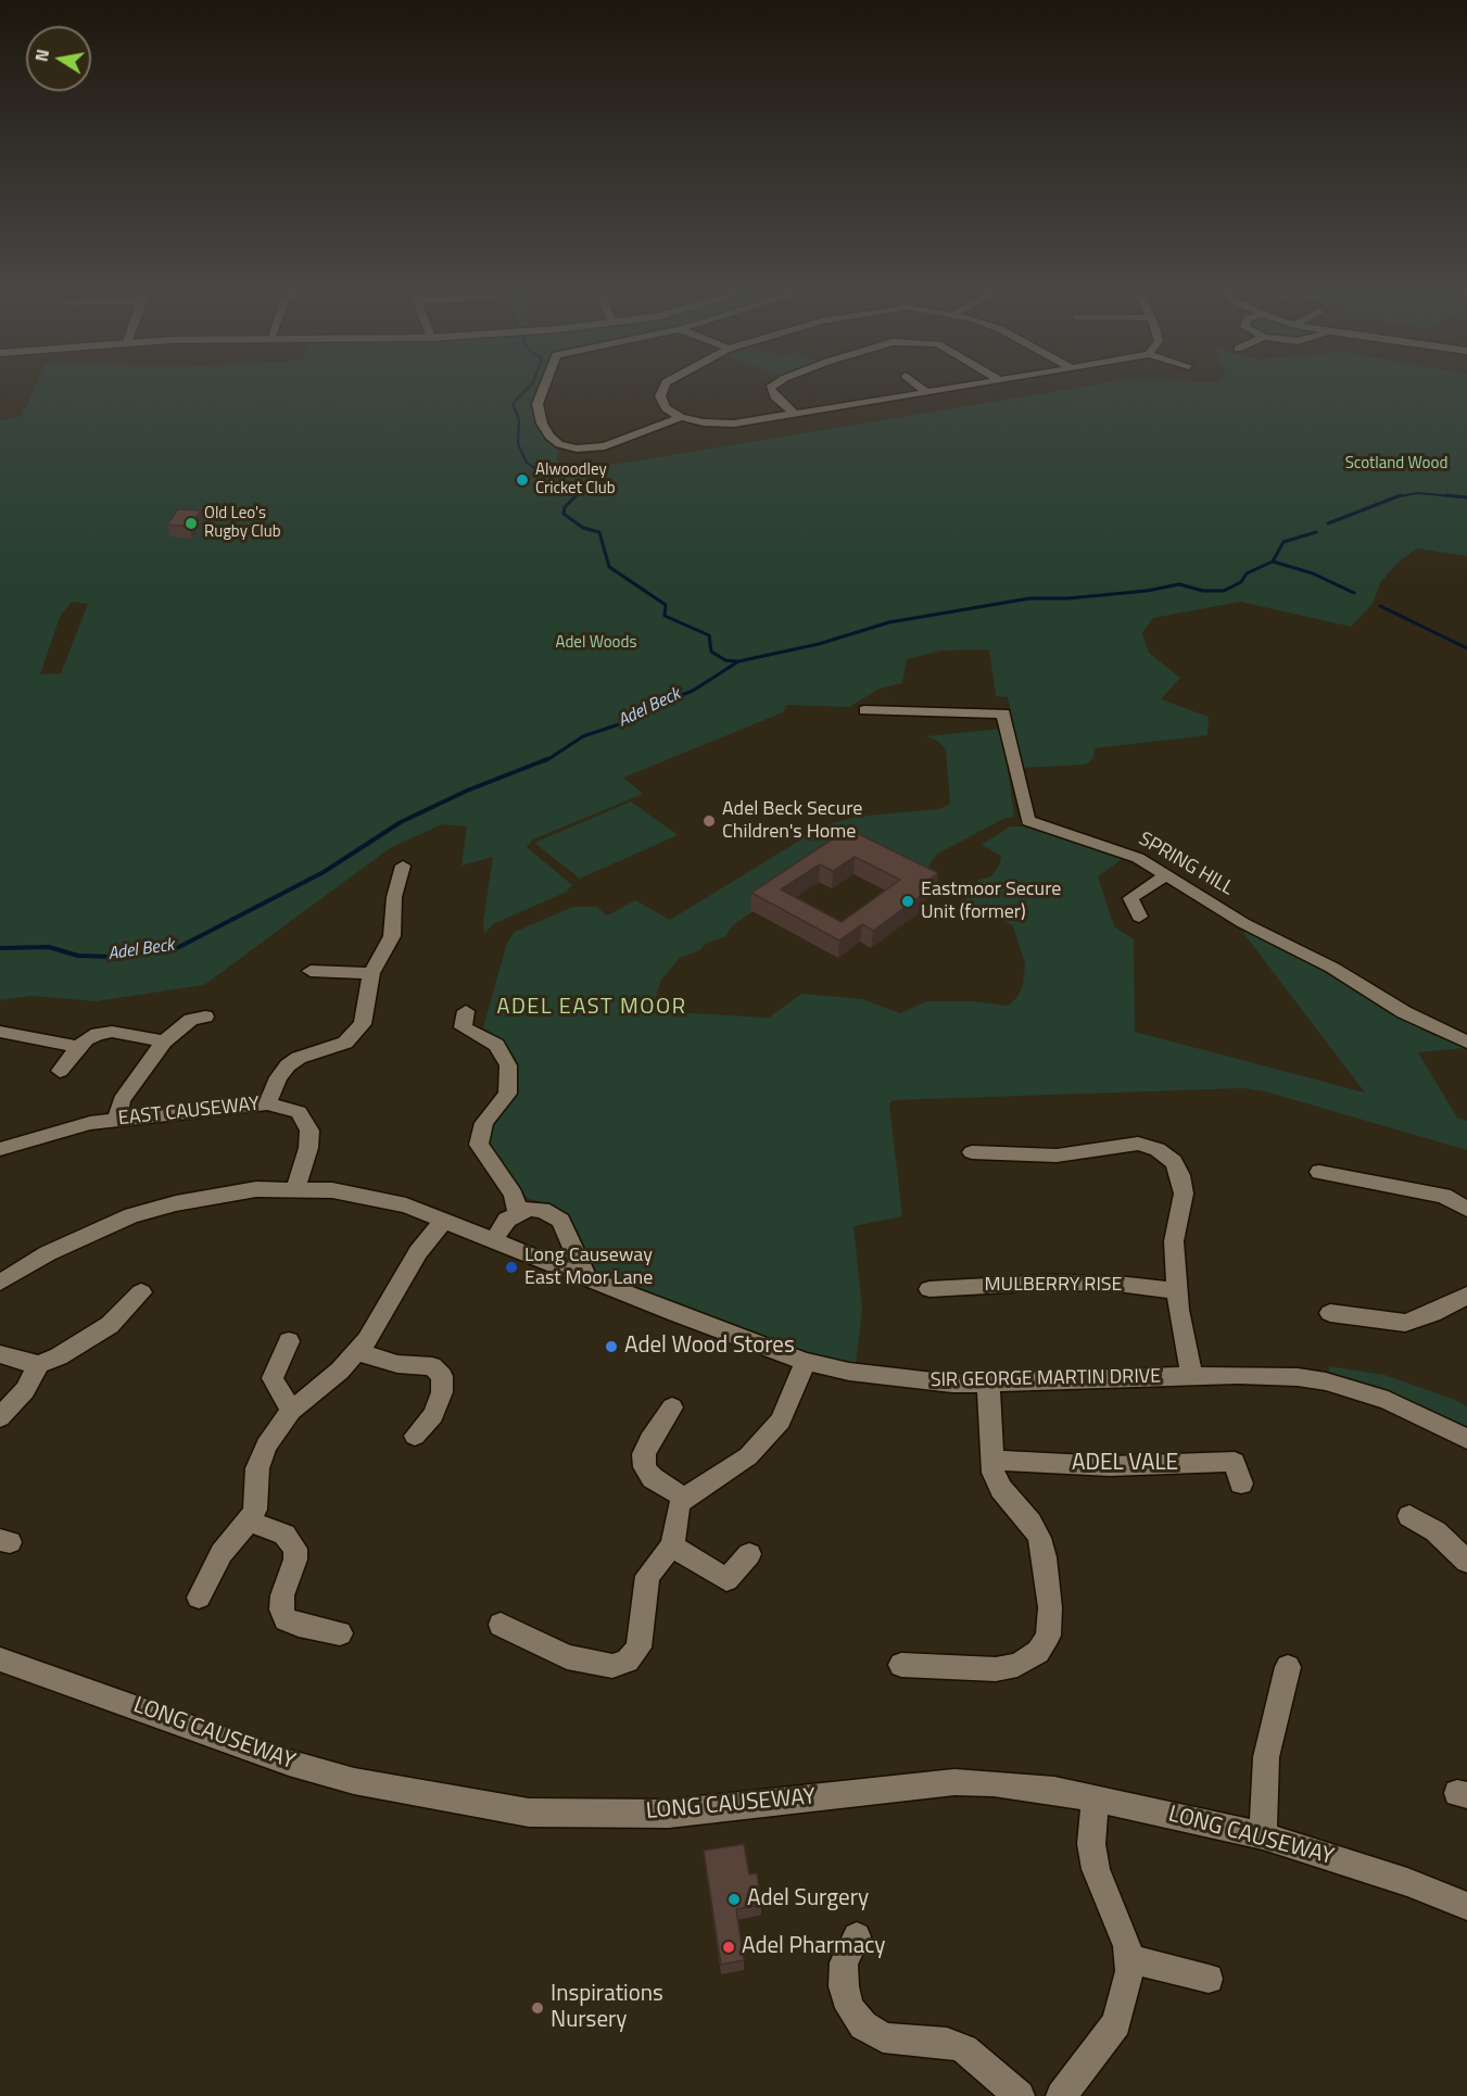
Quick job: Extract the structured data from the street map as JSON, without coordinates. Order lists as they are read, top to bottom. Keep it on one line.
{"streets":{"street":["SPRING HILL","EAST CAUSEWAY","MULBERRY RISE","SIR GEORGE MARTIN DRIVE","ADEL VALE","LONG CAUSEWAY"]},"crossings":[["EAST CAUSEWAY","SIR GEORGE MARTIN DRIVE"]],"districts":["ADEL EAST MOOR"],"water":["Adel Beck"],"parks":["Scotland Wood","Adel Woods"],"places":["Alwoodley Cricket Club","Old Leo's Rugby Club","Adel Beck Secure Children's Home","Eastmoor Secure Unit (former)","Long Causeway East Moor Lane","Adel Wood Stores","Adel Surgery","Adel Pharmacy","Inspirations Nursery"],"north":"left"}
